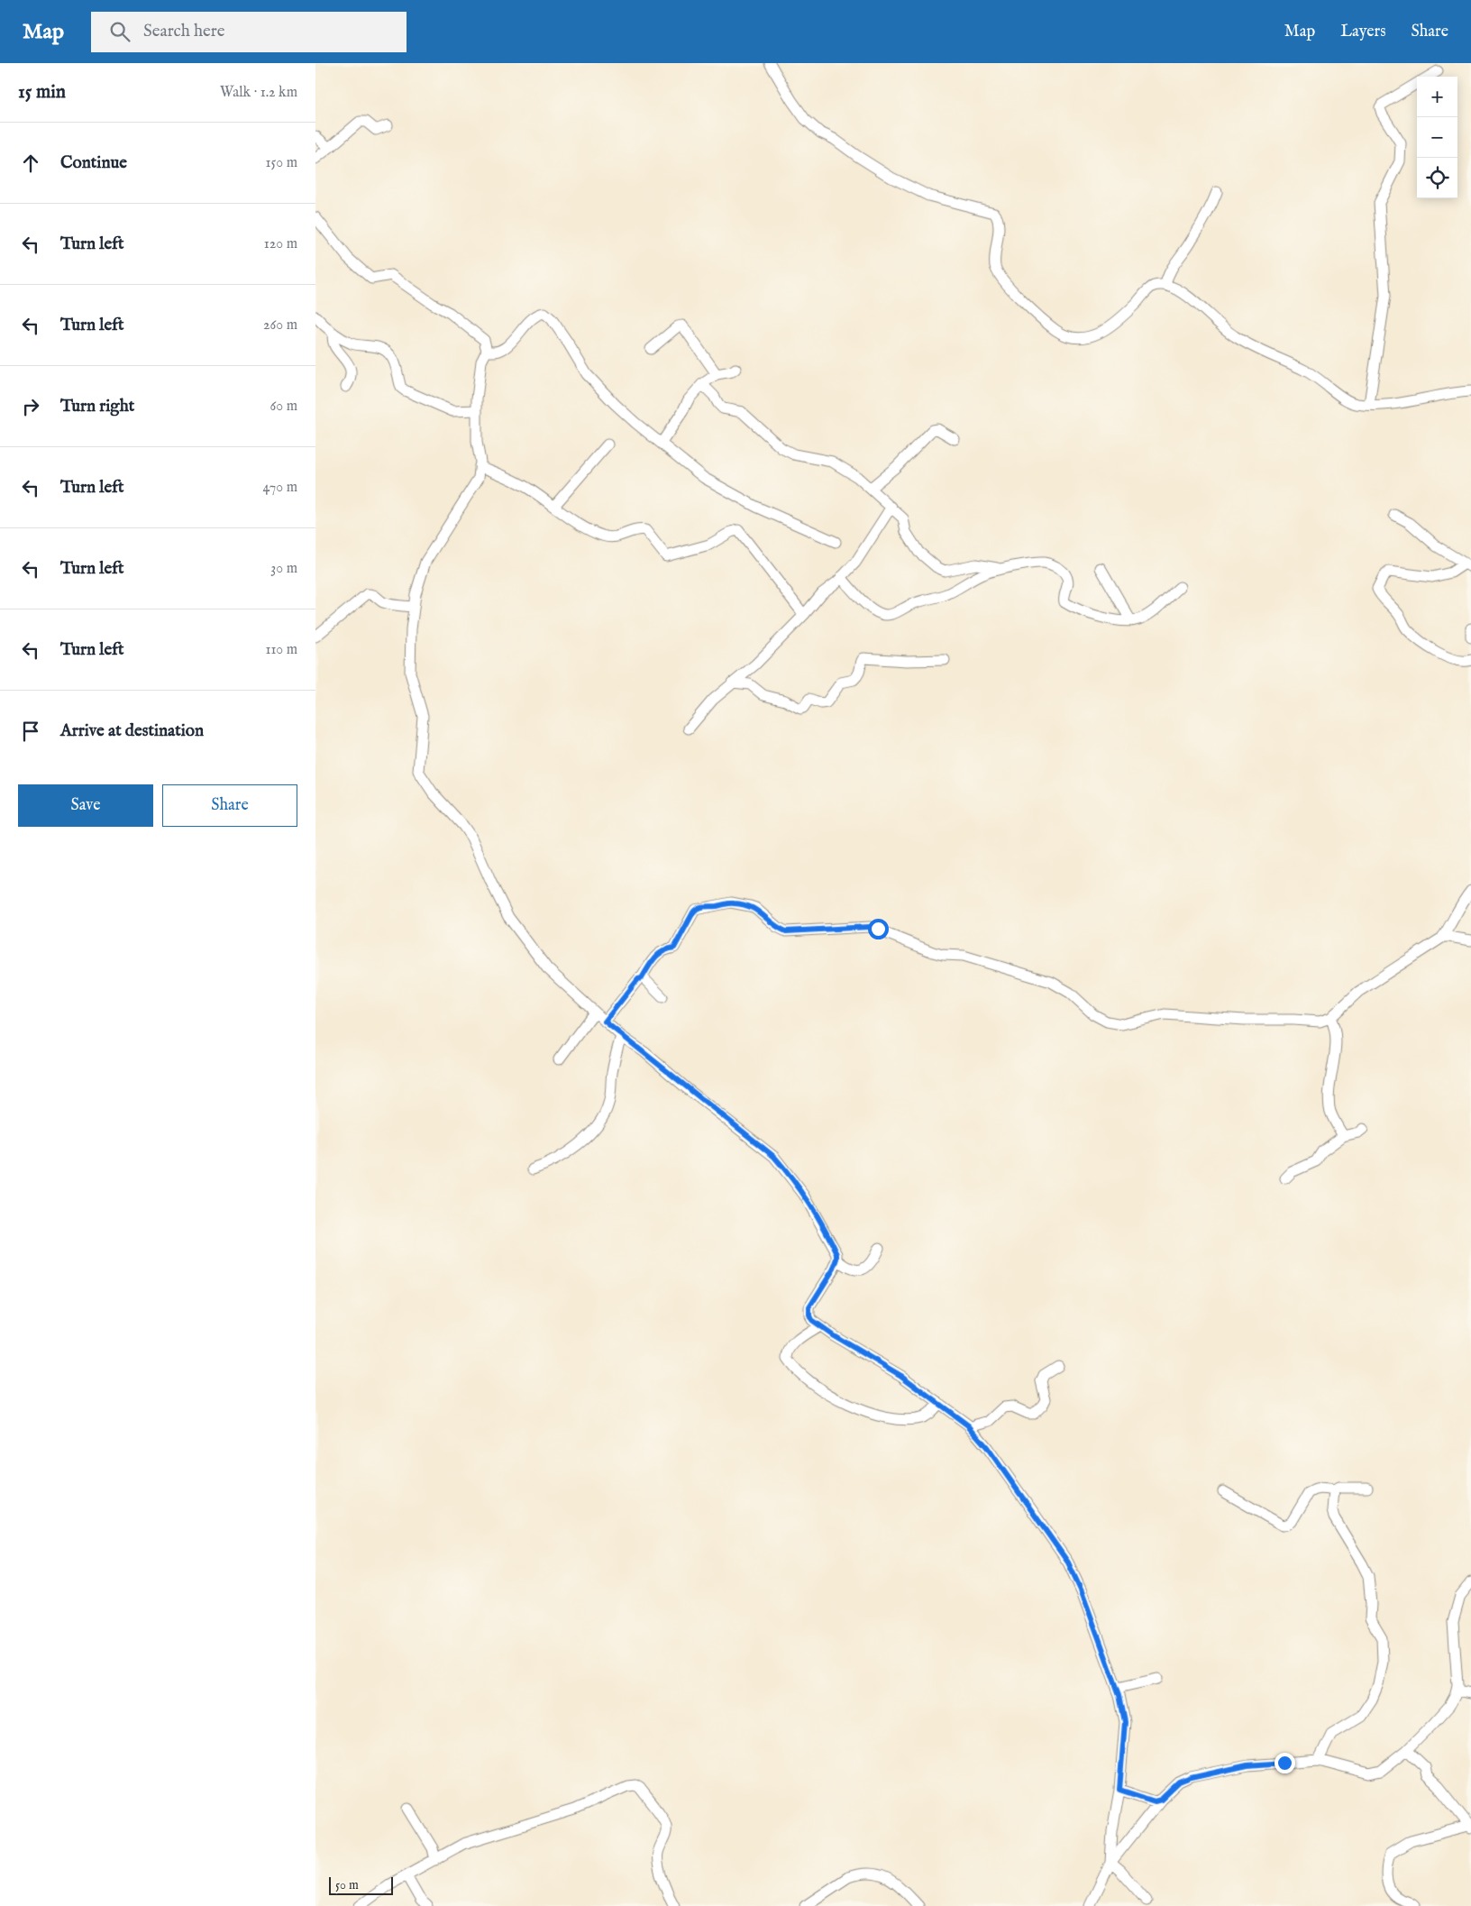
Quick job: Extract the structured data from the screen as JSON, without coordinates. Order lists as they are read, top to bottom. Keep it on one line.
{"scale_bar":"50 m","page":{"header":"Map","search":"Search here","nav":["Map","Layers","Share"],"heading":["15 min","Walk · 1.2 km"],"map_buttons":["+","−"],"list":[["Continue","150 m"],["Turn left","120 m"],["Turn left","260 m"],["Turn right","60 m"],["Turn left","470 m"],["Turn left","30 m"],["Turn left","110 m"],"Arrive at destination"],"buttons":["Save","Share"],"scale":"50 m"}}
